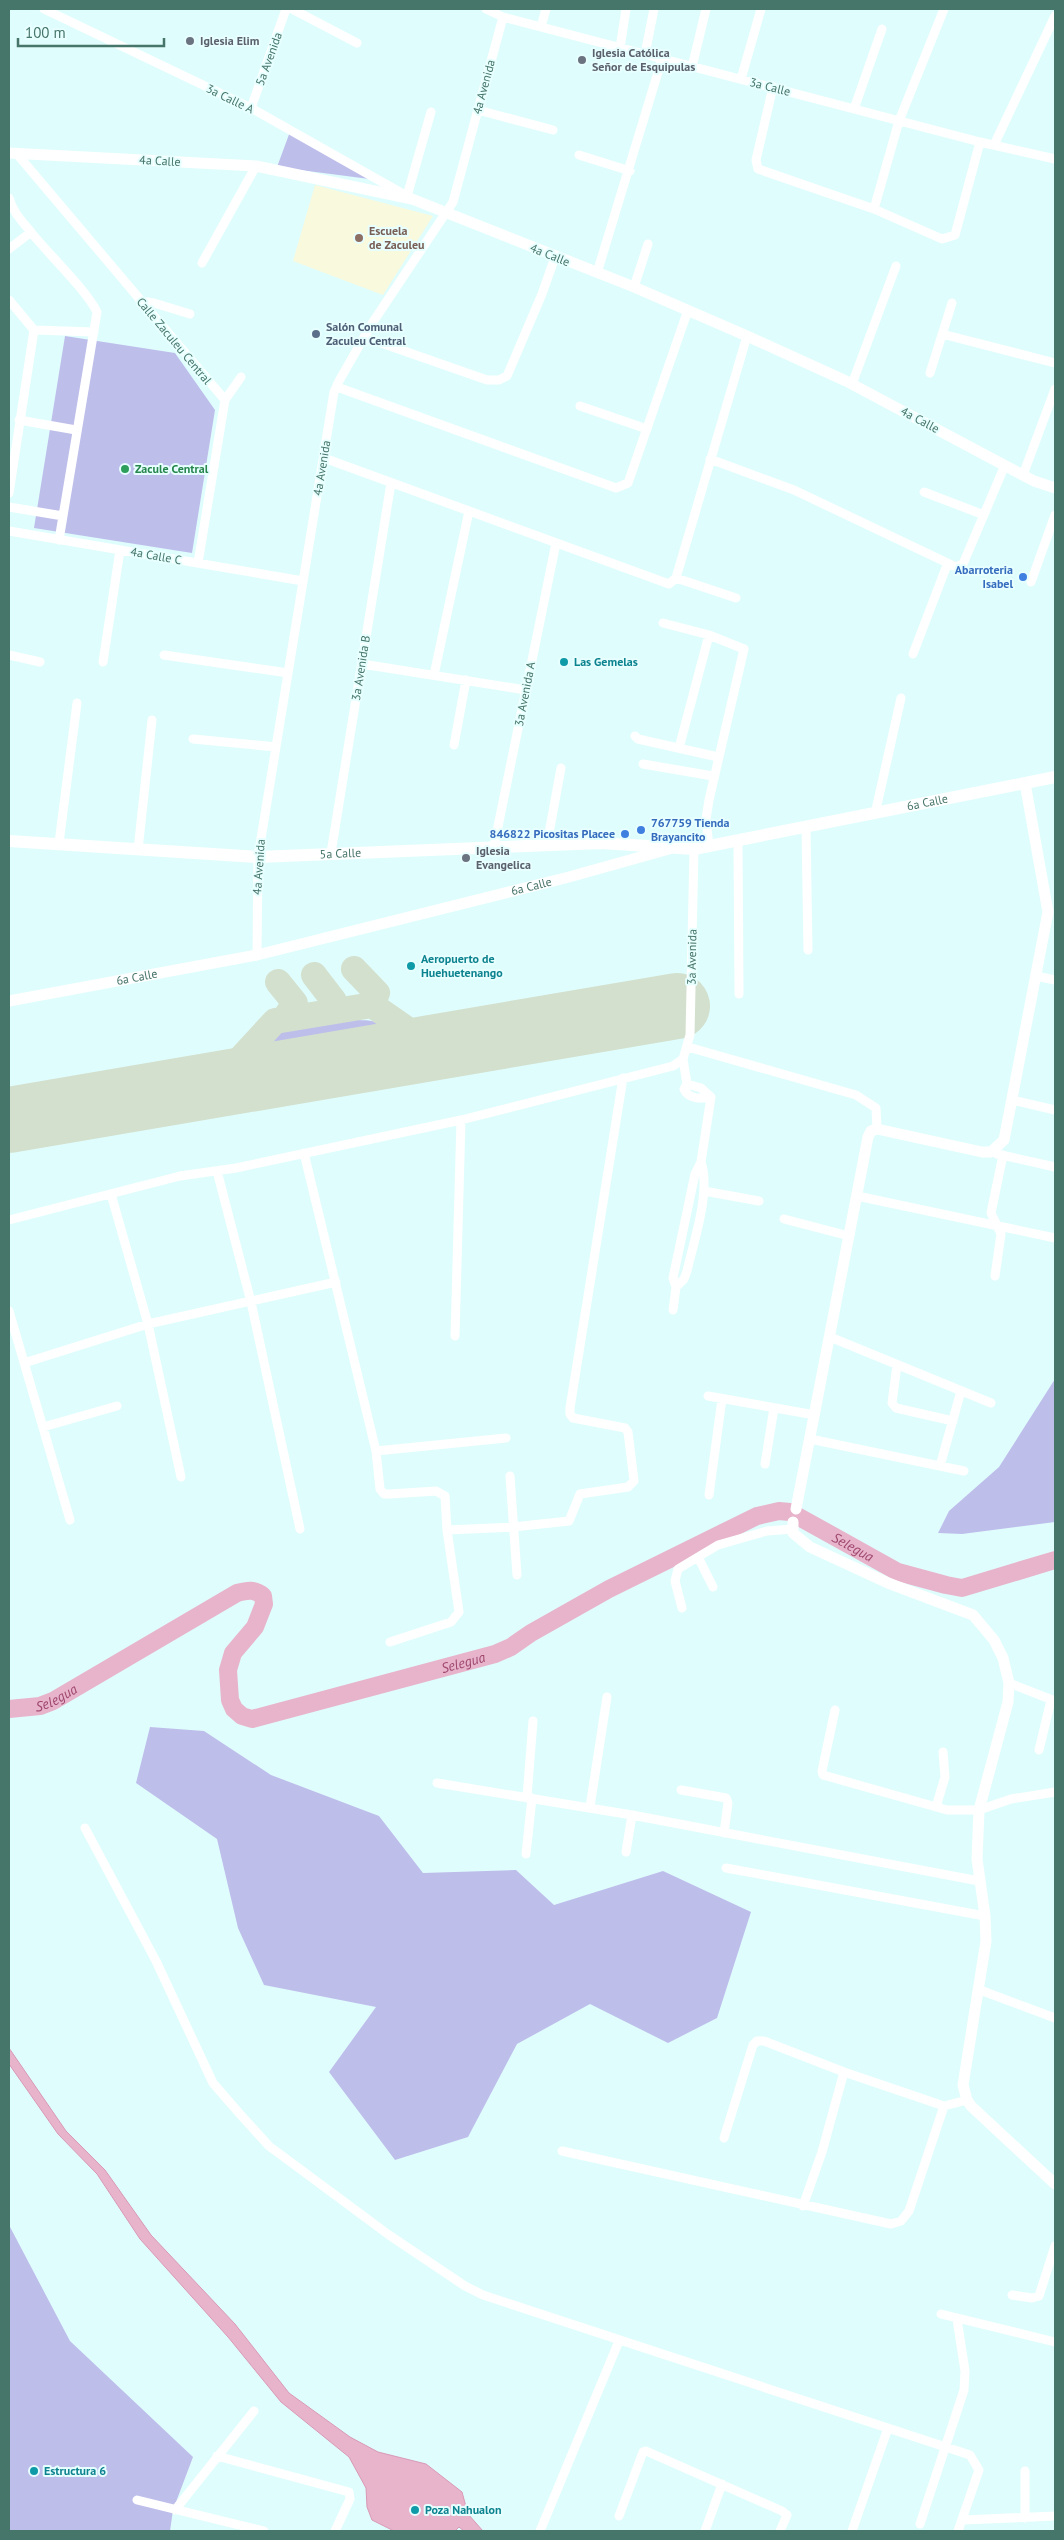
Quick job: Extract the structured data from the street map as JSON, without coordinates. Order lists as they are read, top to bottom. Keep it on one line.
{"streets":{"main road":["6a Calle","5a Calle"],"street":["5a Avenida","4a Avenida","3a Calle","3a Calle A","4a Calle","Calle Zaculeu Central","4a Calle C","3a Avenida B","3a Avenida A","3a Avenida"]},"crossings":[["5a Avenida","3a Calle A"],["4a Avenida","3a Calle"],["4a Avenida","4a Calle"],["4a Avenida","4a Calle C"],["4a Avenida","6a Calle"],["4a Avenida","5a Calle"],["3a Calle A","4a Calle"],["4a Calle","Calle Zaculeu Central"],["3a Avenida B","5a Calle"],["3a Avenida A","5a Calle"],["6a Calle","5a Calle"],["6a Calle","3a Avenida"]],"water":["Selegua"],"places":["Iglesia Elim","Iglesia Católica Señor de Esquipulas","Escuela de Zaculeu","Salón Comunal Zaculeu Central","Zacule Central","Abarroteria Isabel","Las Gemelas","767759 Tienda Brayancito","846822 Picositas Placee","Iglesia Evangelica","Aeropuerto de Huehuetenango","Estructura 6","Poza Nahualon"],"scale_bar":"100 m"}
